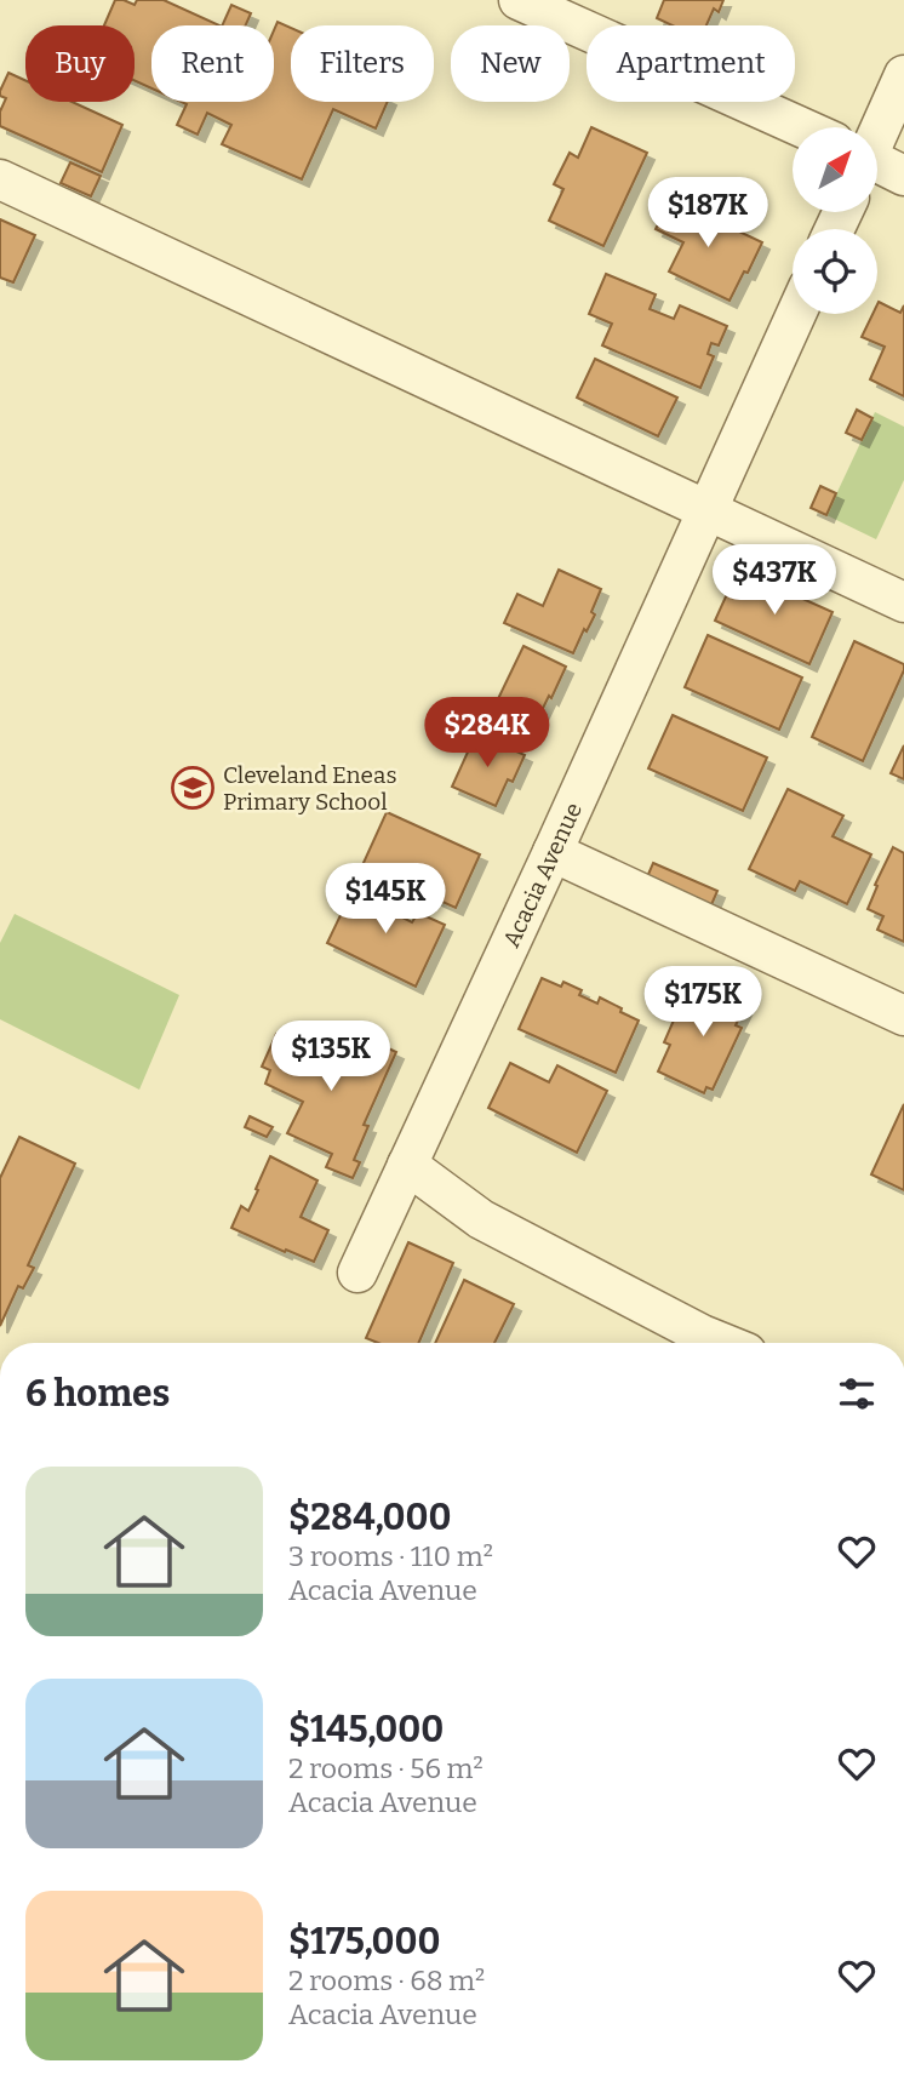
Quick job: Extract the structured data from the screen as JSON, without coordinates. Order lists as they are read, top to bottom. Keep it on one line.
{"streets":{"street":["Acacia Avenue"]},"places":{"school or university":["Cleveland Eneas Primary School"]},"north":"top right","page":{"chip":["Buy","Rent","Filters","New","Apartment"],"price":["$187K","$437K","$284K","$145K","$175K","$135K"],"heading":"6 homes","list":[{"name":"$284,000","note":"3 rooms · 110 m² · Acacia Avenue"},{"name":"$145,000","note":"2 rooms · 56 m² · Acacia Avenue"},{"name":"$175,000","note":"2 rooms · 68 m² · Acacia Avenue"}]}}
